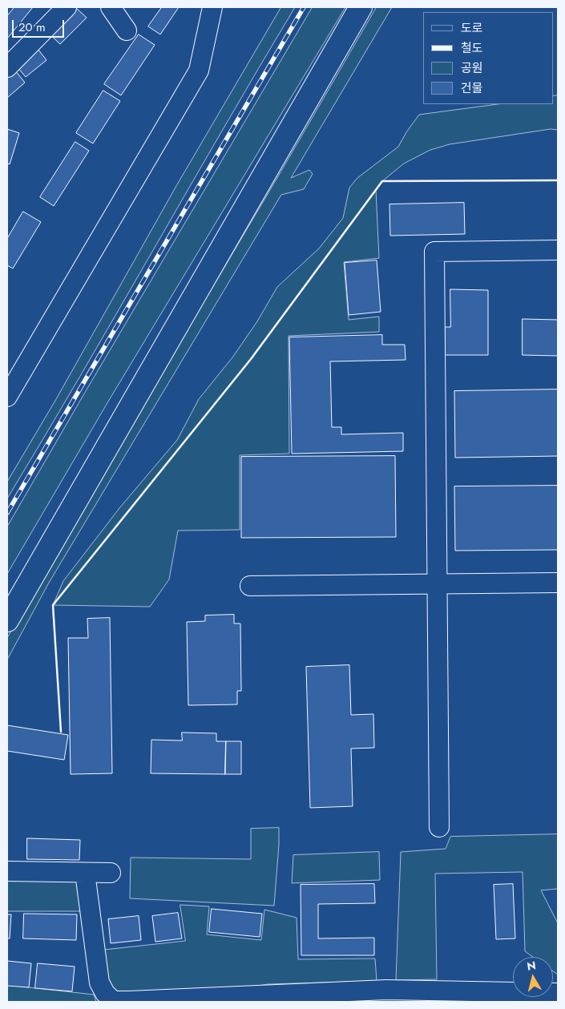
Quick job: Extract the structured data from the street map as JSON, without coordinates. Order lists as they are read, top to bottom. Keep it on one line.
{"legend":["도로","철도","공원","건물"],"scale_bar":"20 m","north":"top"}
